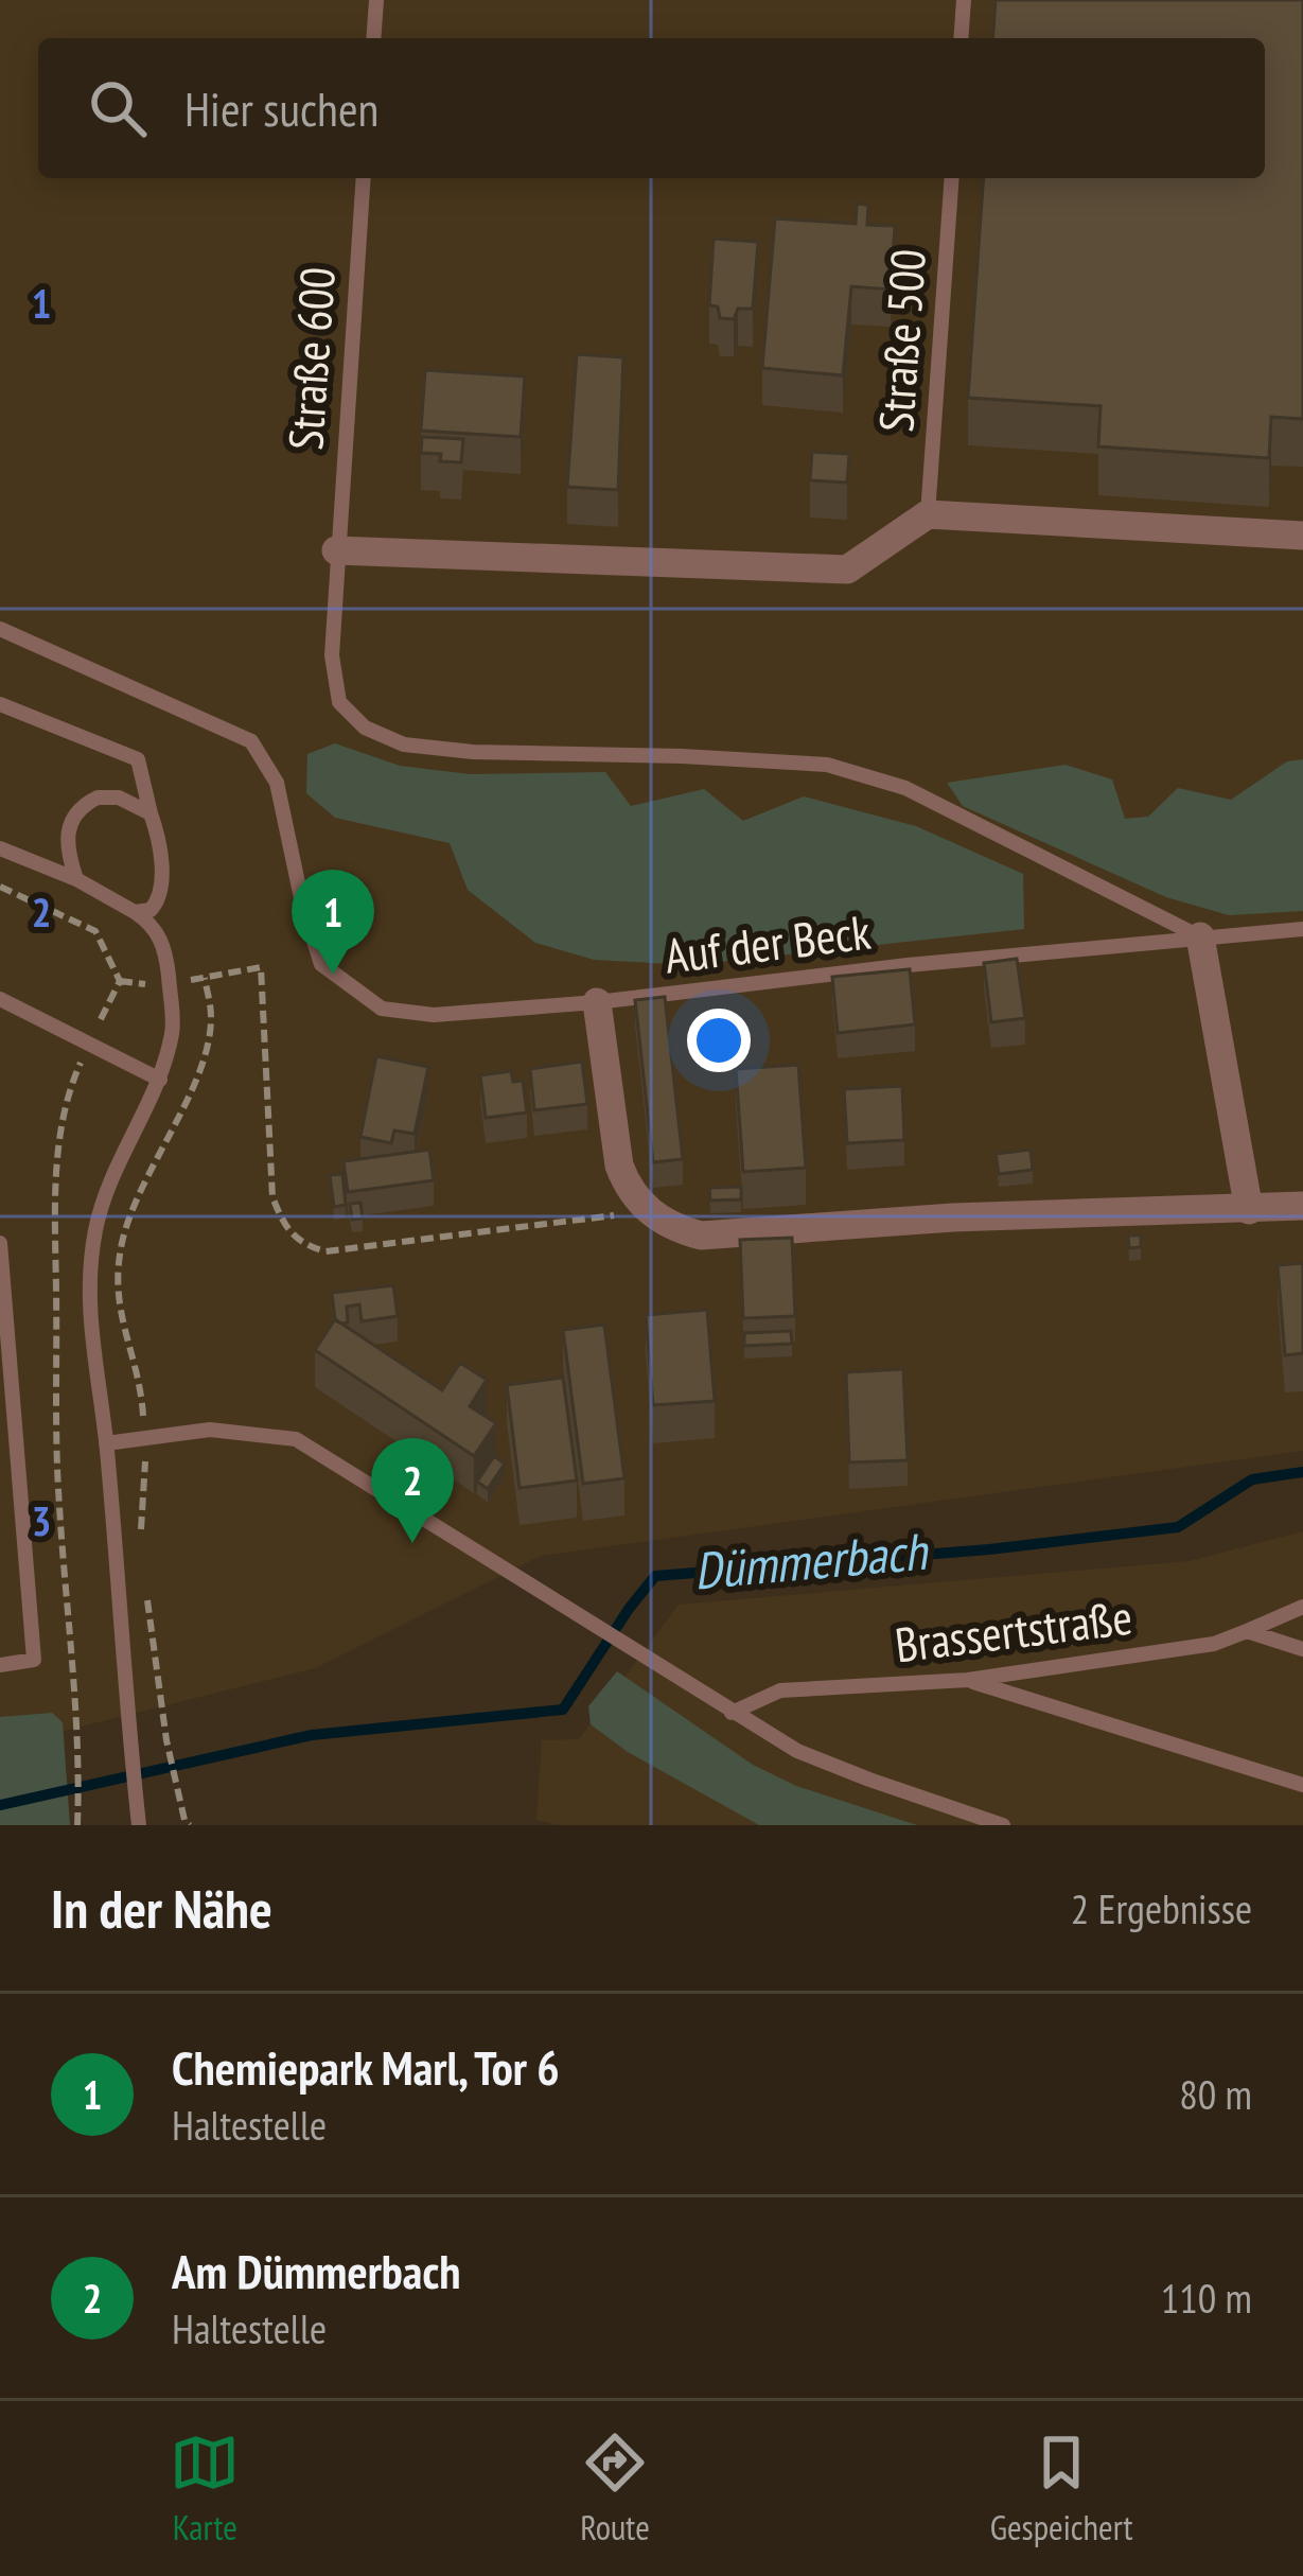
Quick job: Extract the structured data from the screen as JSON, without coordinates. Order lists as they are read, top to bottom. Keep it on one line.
{"streets":{"lane":["Straße 500","Straße 600","Auf der Beck","Brassertstraße"]},"crossings":[["Straße 600","Auf der Beck"]],"water":["Dümmerbach"],"page":{"search":"Hier suchen","pins":["1","2"],"heading":["In der Nähe","2 Ergebnisse"],"list":[{"mark":"1","name":"Chemiepark Marl, Tor 6","note":"Haltestelle","value":"80 m"},{"mark":"2","name":"Am Dümmerbach","note":"Haltestelle","value":"110 m"}],"nav":["Karte","Route","Gespeichert"]},"grid":{"rows":["1","2","3"]}}
